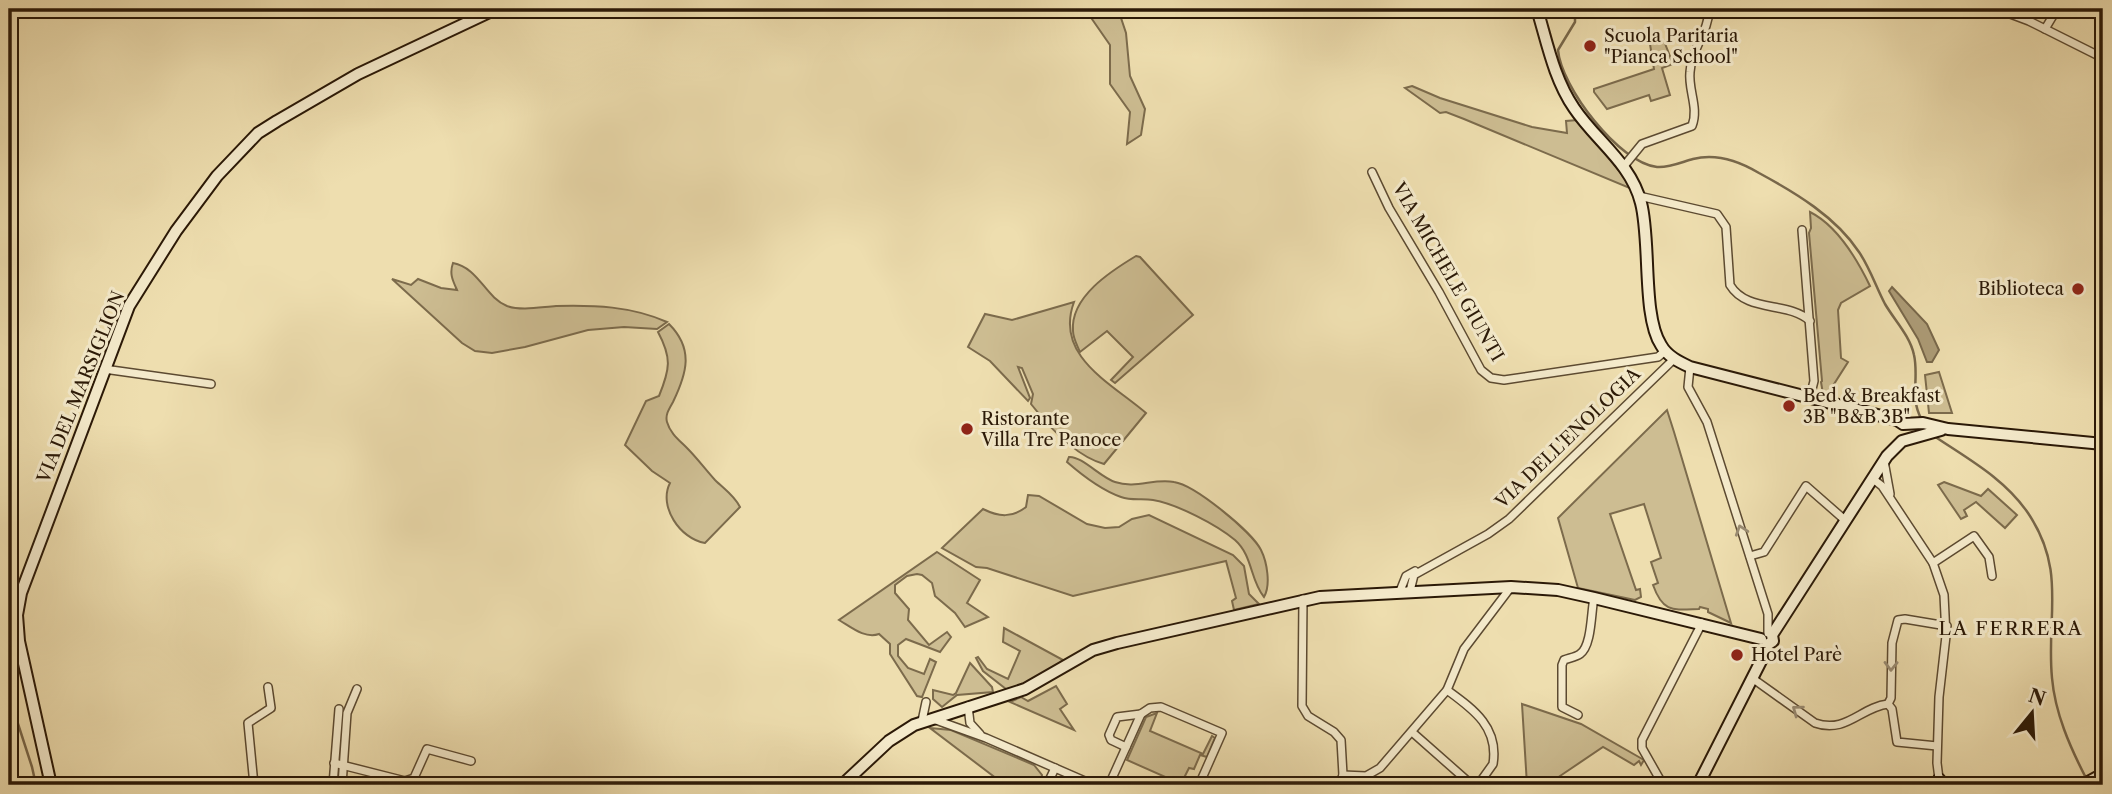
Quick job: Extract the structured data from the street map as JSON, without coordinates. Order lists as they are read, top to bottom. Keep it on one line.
{"streets":{"street":["VIA MICHELE GIUNTI","VIA DEL MARSIGLION","VIA DELL'ENOLOGIA"]},"crossings":[["VIA MICHELE GIUNTI","VIA DELL'ENOLOGIA"]],"districts":["LA FERRERA"],"places":["Scuola Paritaria \"Pianca School\"","Biblioteca","Bed & Breakfast 3B \"B&B 3B\"","Ristorante Villa Tre Panoce","Hotel Parè"],"north":"top"}
